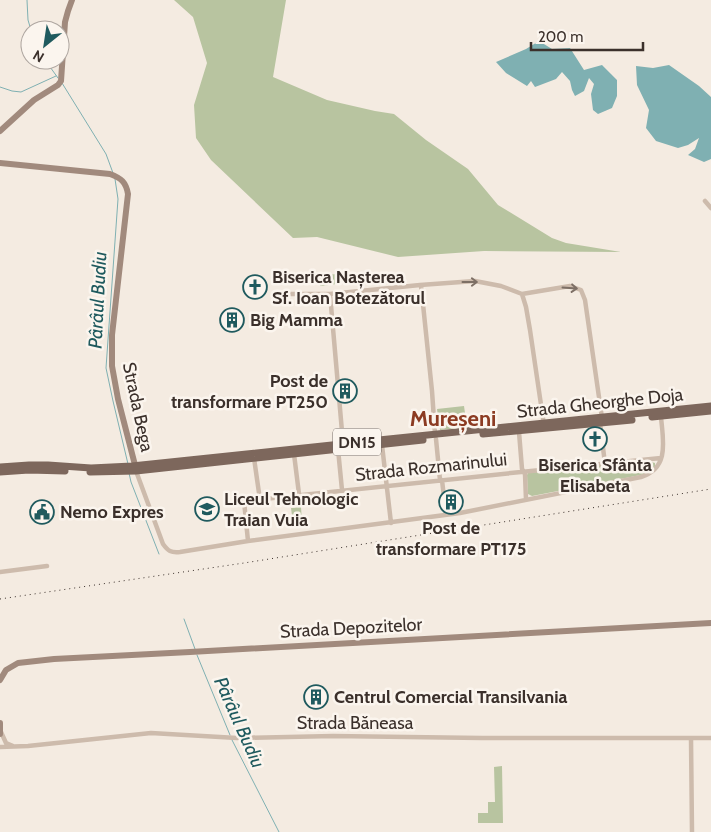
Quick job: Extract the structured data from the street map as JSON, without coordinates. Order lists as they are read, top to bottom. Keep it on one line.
{"streets":{"main road":["Strada Gheorghe Doja","DN15"],"street":["Strada Bega","Strada Rozmarinului","Strada Depozitelor","Strada Băneasa"]},"crossings":[["Strada Gheorghe Doja","Strada Bega"],["Strada Gheorghe Doja","DN15"],["Strada Bega","DN15"]],"districts":["Mureșeni"],"water":["Pârâul Budiu"],"places":{"church":["Biserica Nașterea Sf. Ioan Botezătorul","Biserica Sfânta Elisabeta"],"building":["Big Mamma","Post de transformare PT250","Post de transformare PT175","Centrul Comercial Transilvania"],"school or university":["Liceul Tehnologic Traian Vuia"],"public building":["Nemo Expres"]},"scale_bar":"200 m","north":"bottom left"}
